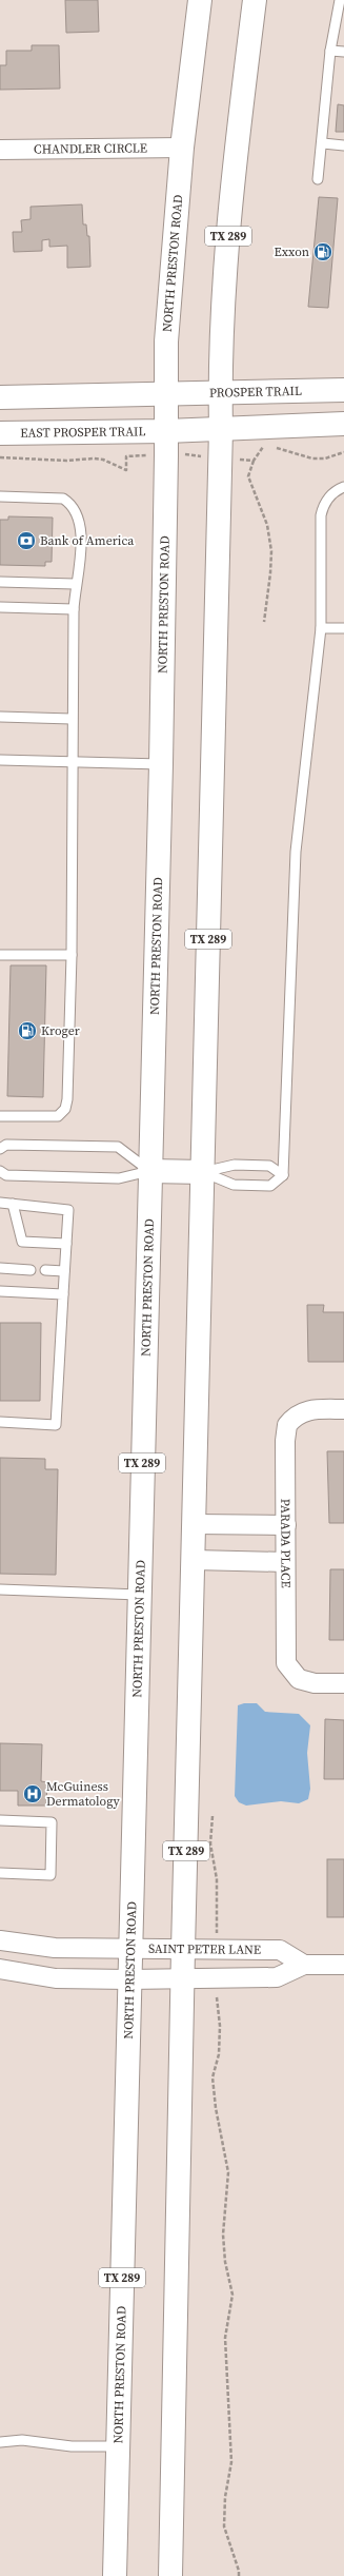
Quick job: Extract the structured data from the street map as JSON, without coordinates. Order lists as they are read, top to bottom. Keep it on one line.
{"streets":{"main road":["TX 289","NORTH PRESTON ROAD","PROSPER TRAIL","EAST PROSPER TRAIL"],"street":["CHANDLER CIRCLE","PARADA PLACE","SAINT PETER LANE"]},"crossings":[["CHANDLER CIRCLE","NORTH PRESTON ROAD"],["TX 289","PROSPER TRAIL"],["TX 289","SAINT PETER LANE"],["NORTH PRESTON ROAD","PROSPER TRAIL"],["NORTH PRESTON ROAD","EAST PROSPER TRAIL"],["NORTH PRESTON ROAD","SAINT PETER LANE"]],"places":{"fuel station":["Exxon","Kroger"],"bank":["Bank of America"],"hospital":["McGuiness Dermatology"]}}
